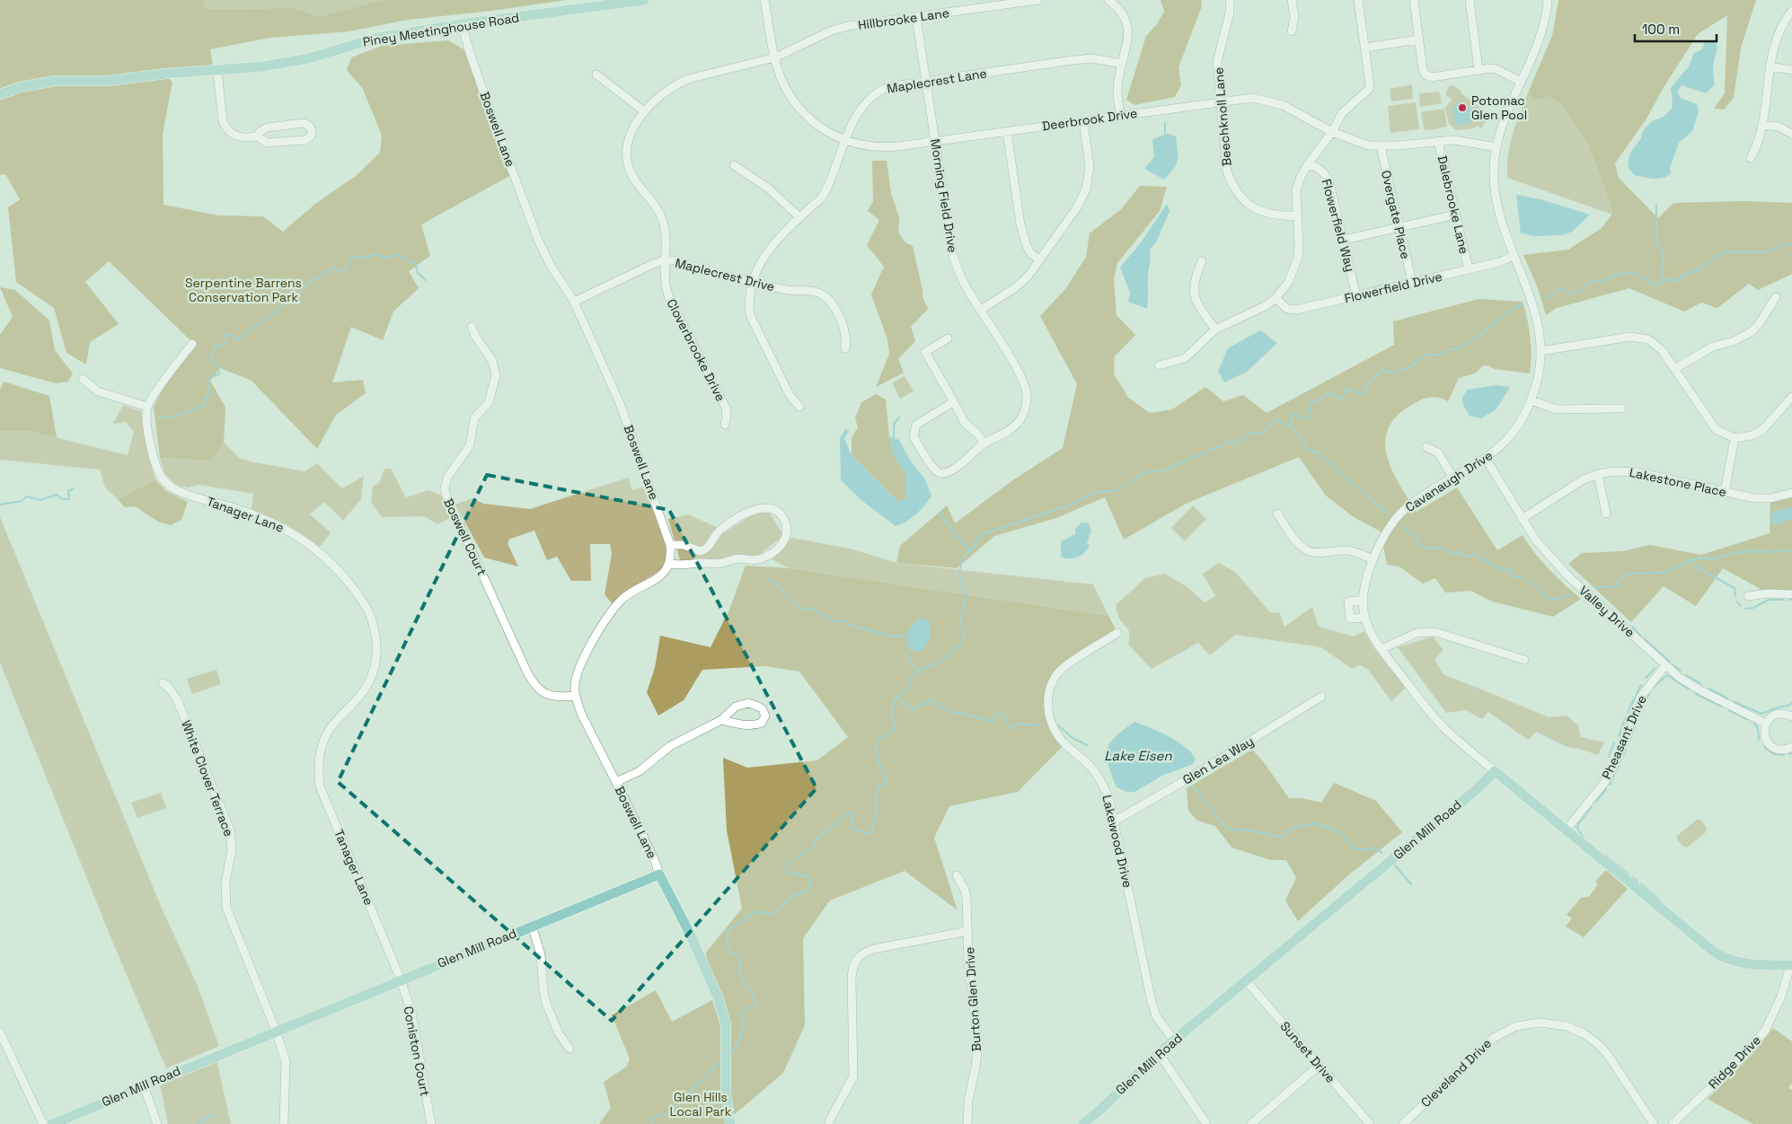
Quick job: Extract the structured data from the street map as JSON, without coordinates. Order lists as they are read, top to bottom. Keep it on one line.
{"streets":{"main road":["Piney Meetinghouse Road","Glen Mill Road"],"street":["Hillbrooke Lane","Maplecrest Lane","Beechknoll Lane","Deerbrook Drive","Boswell Lane","Morning Field Drive","Dalebrooke Lane","Overgate Place","Flowerfield Way","Maplecrest Drive","Flowerfield Drive","Cloverbrooke Drive","Cavanaugh Drive","Lakestone Place","Tanager Lane","Boswell Court","Valley Drive","Pheasant Drive","Glen Lea Way","White Clover Terrace","Lakewood Drive","Burton Glen Drive","Coniston Court","Sunset Drive","Ridge Drive","Cleveland Drive"]},"crossings":[["Hillbrooke Lane","Deerbrook Drive"],["Hillbrooke Lane","Morning Field Drive"],["Hillbrooke Lane","Cloverbrooke Drive"],["Piney Meetinghouse Road","Boswell Lane"],["Maplecrest Lane","Deerbrook Drive"],["Maplecrest Lane","Morning Field Drive"],["Maplecrest Lane","Maplecrest Drive"],["Beechknoll Lane","Deerbrook Drive"],["Deerbrook Drive","Morning Field Drive"],["Deerbrook Drive","Dalebrooke Lane"],["Deerbrook Drive","Overgate Place"],["Deerbrook Drive","Cloverbrooke Drive"],["Deerbrook Drive","Cavanaugh Drive"],["Boswell Lane","Maplecrest Drive"],["Boswell Lane","Boswell Court"],["Boswell Lane","Glen Mill Road"],["Dalebrooke Lane","Flowerfield Drive"],["Overgate Place","Flowerfield Drive"],["Flowerfield Way","Flowerfield Drive"],["Maplecrest Drive","Cloverbrooke Drive"],["Flowerfield Drive","Cavanaugh Drive"],["Cavanaugh Drive","Valley Drive"],["Cavanaugh Drive","Glen Mill Road"],["Lakestone Place","Valley Drive"],["Tanager Lane","Glen Mill Road"],["Tanager Lane","Coniston Court"],["Valley Drive","Pheasant Drive"],["Glen Lea Way","Lakewood Drive"],["White Clover Terrace","Glen Mill Road"],["Glen Mill Road","Lakewood Drive"],["Glen Mill Road","Coniston Court"],["Glen Mill Road","Sunset Drive"]],"water":["Lake Eisen"],"parks":["Serpentine Barrens Conservation Park","Glen Hills Local Park"],"places":["Potomac Glen Pool"],"scale_bar":"100 m"}
